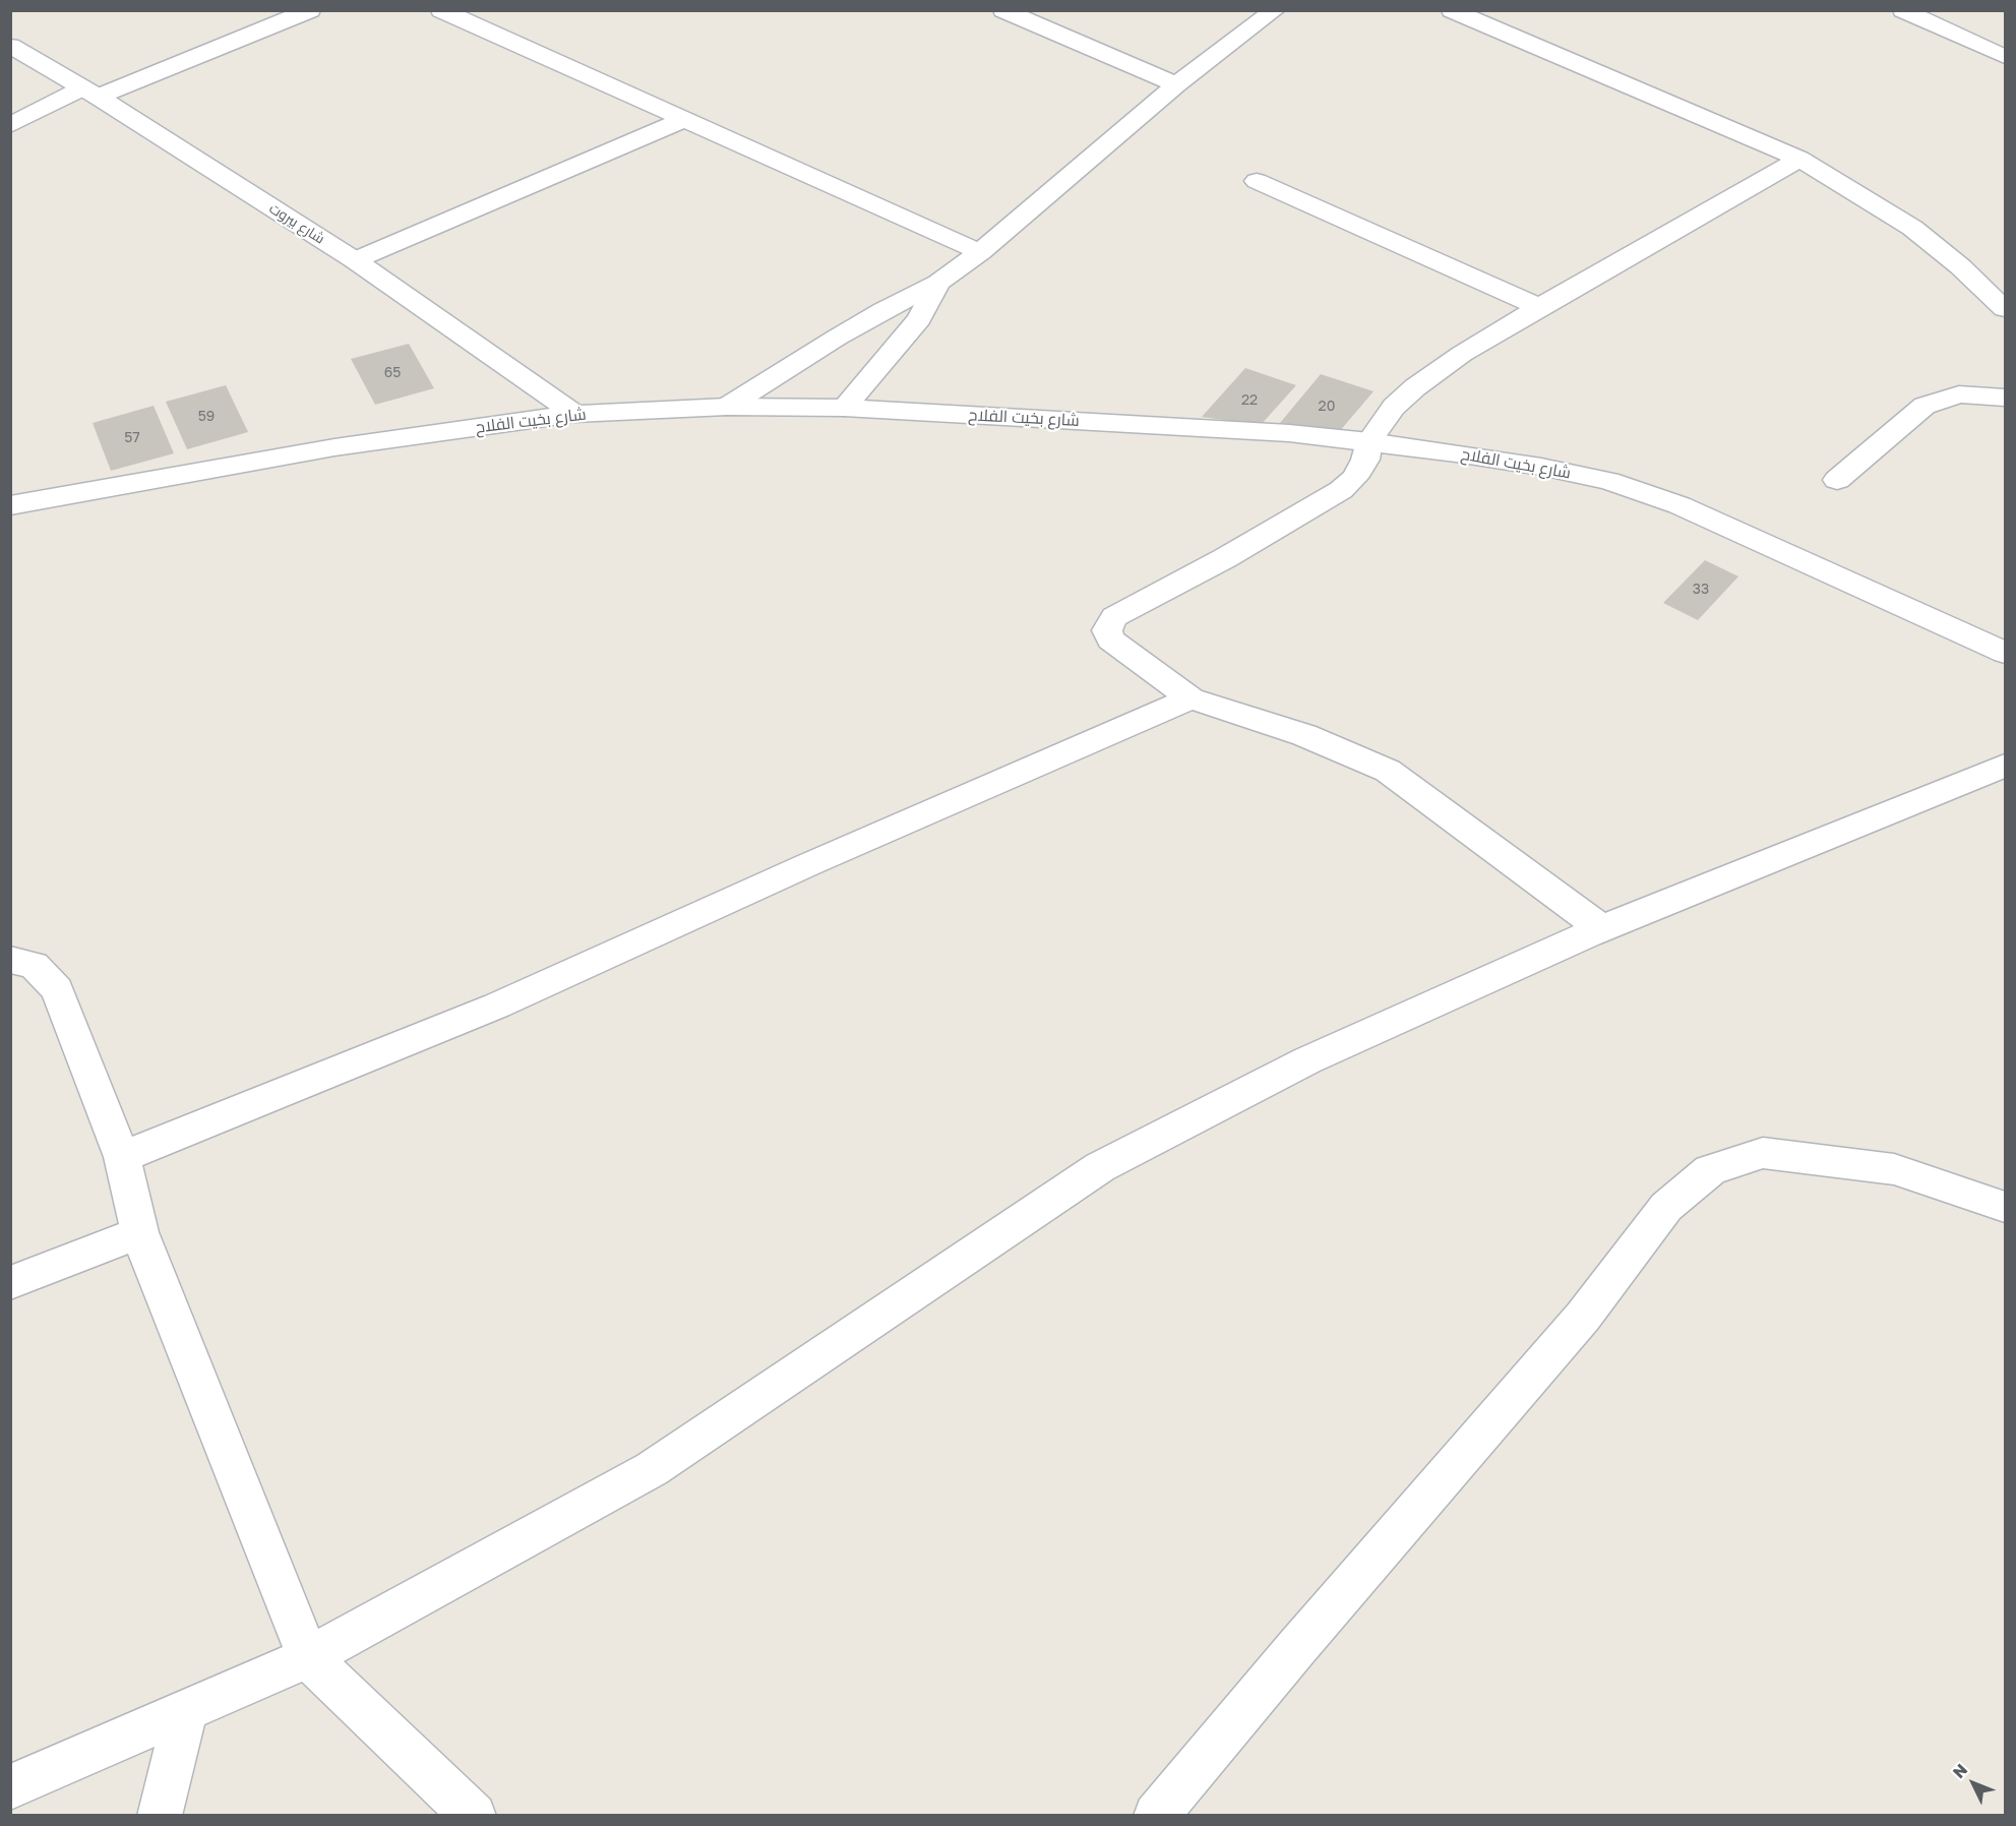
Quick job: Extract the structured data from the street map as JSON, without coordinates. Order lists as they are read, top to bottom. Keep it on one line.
{"streets":{"street":["شارع بيروت","شارع بخيت الفلاح"]},"crossings":[["شارع بيروت","شارع بخيت الفلاح"]],"house_numbers":["65","22","20","59","57","33"],"north":"top left"}
